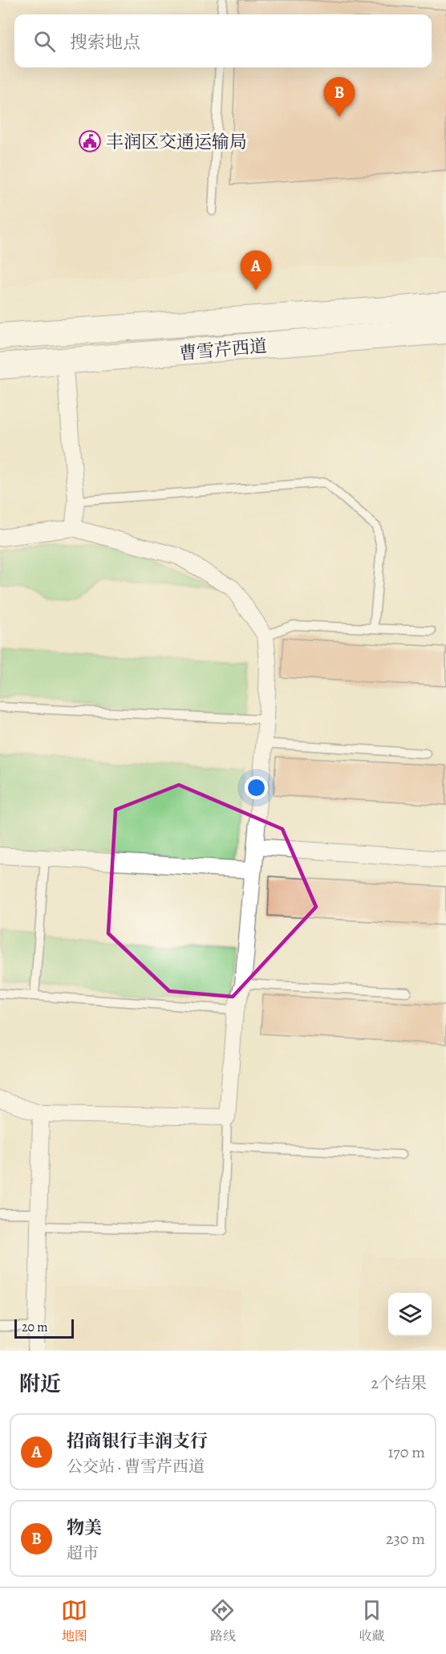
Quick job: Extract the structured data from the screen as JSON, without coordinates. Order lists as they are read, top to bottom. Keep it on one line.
{"streets":{"main road":["曹雪芹西道"]},"places":{"public building":["丰润区交通运输局"]},"scale_bar":"20 m","page":{"search":"搜索地点","pins":["B","A"],"scale":"20 m","heading":["附近","2个结果"],"list":[{"mark":"A","name":"招商银行丰润支行","note":"公交站 · 曹雪芹西道","value":"170 m"},{"mark":"B","name":"物美","note":"超市","value":"230 m"}],"nav":["地图","路线","收藏"]}}
